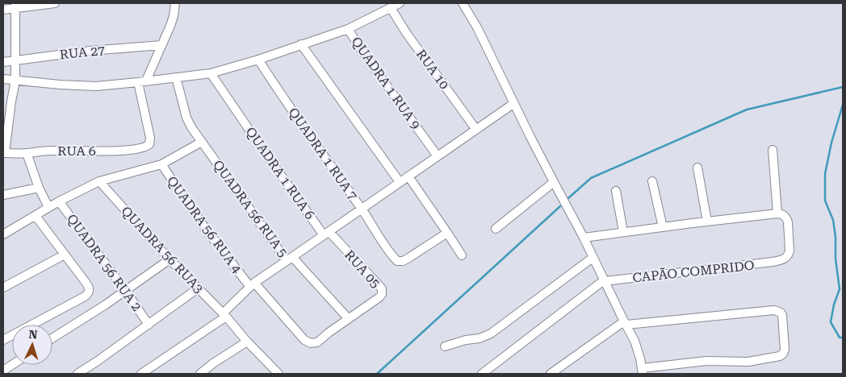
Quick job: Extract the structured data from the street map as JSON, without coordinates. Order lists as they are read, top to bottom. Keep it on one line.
{"streets":{"street":["RUA 27","RUA 10","QUADRA 1 RUA 9","RUA 6","QUADRA 1 RUA 7","QUADRA 1 RUA 6","QUADRA 56 RUA 5","QUADRA 56 RUA 4","QUADRA 56 RUA3","QUADRA 56 RUA 2","RUA 05","CAPÃO COMPRIDO"]},"crossings":[["RUA 10","QUADRA 1 RUA 9"],["QUADRA 1 RUA 6","QUADRA 56 RUA 5"],["QUADRA 1 RUA 6","RUA 05"],["QUADRA 56 RUA 5","QUADRA 56 RUA 4"],["QUADRA 56 RUA 5","RUA 05"],["QUADRA 56 RUA 4","QUADRA 56 RUA 2"],["QUADRA 56 RUA3","QUADRA 56 RUA 2"]],"north":"top"}
